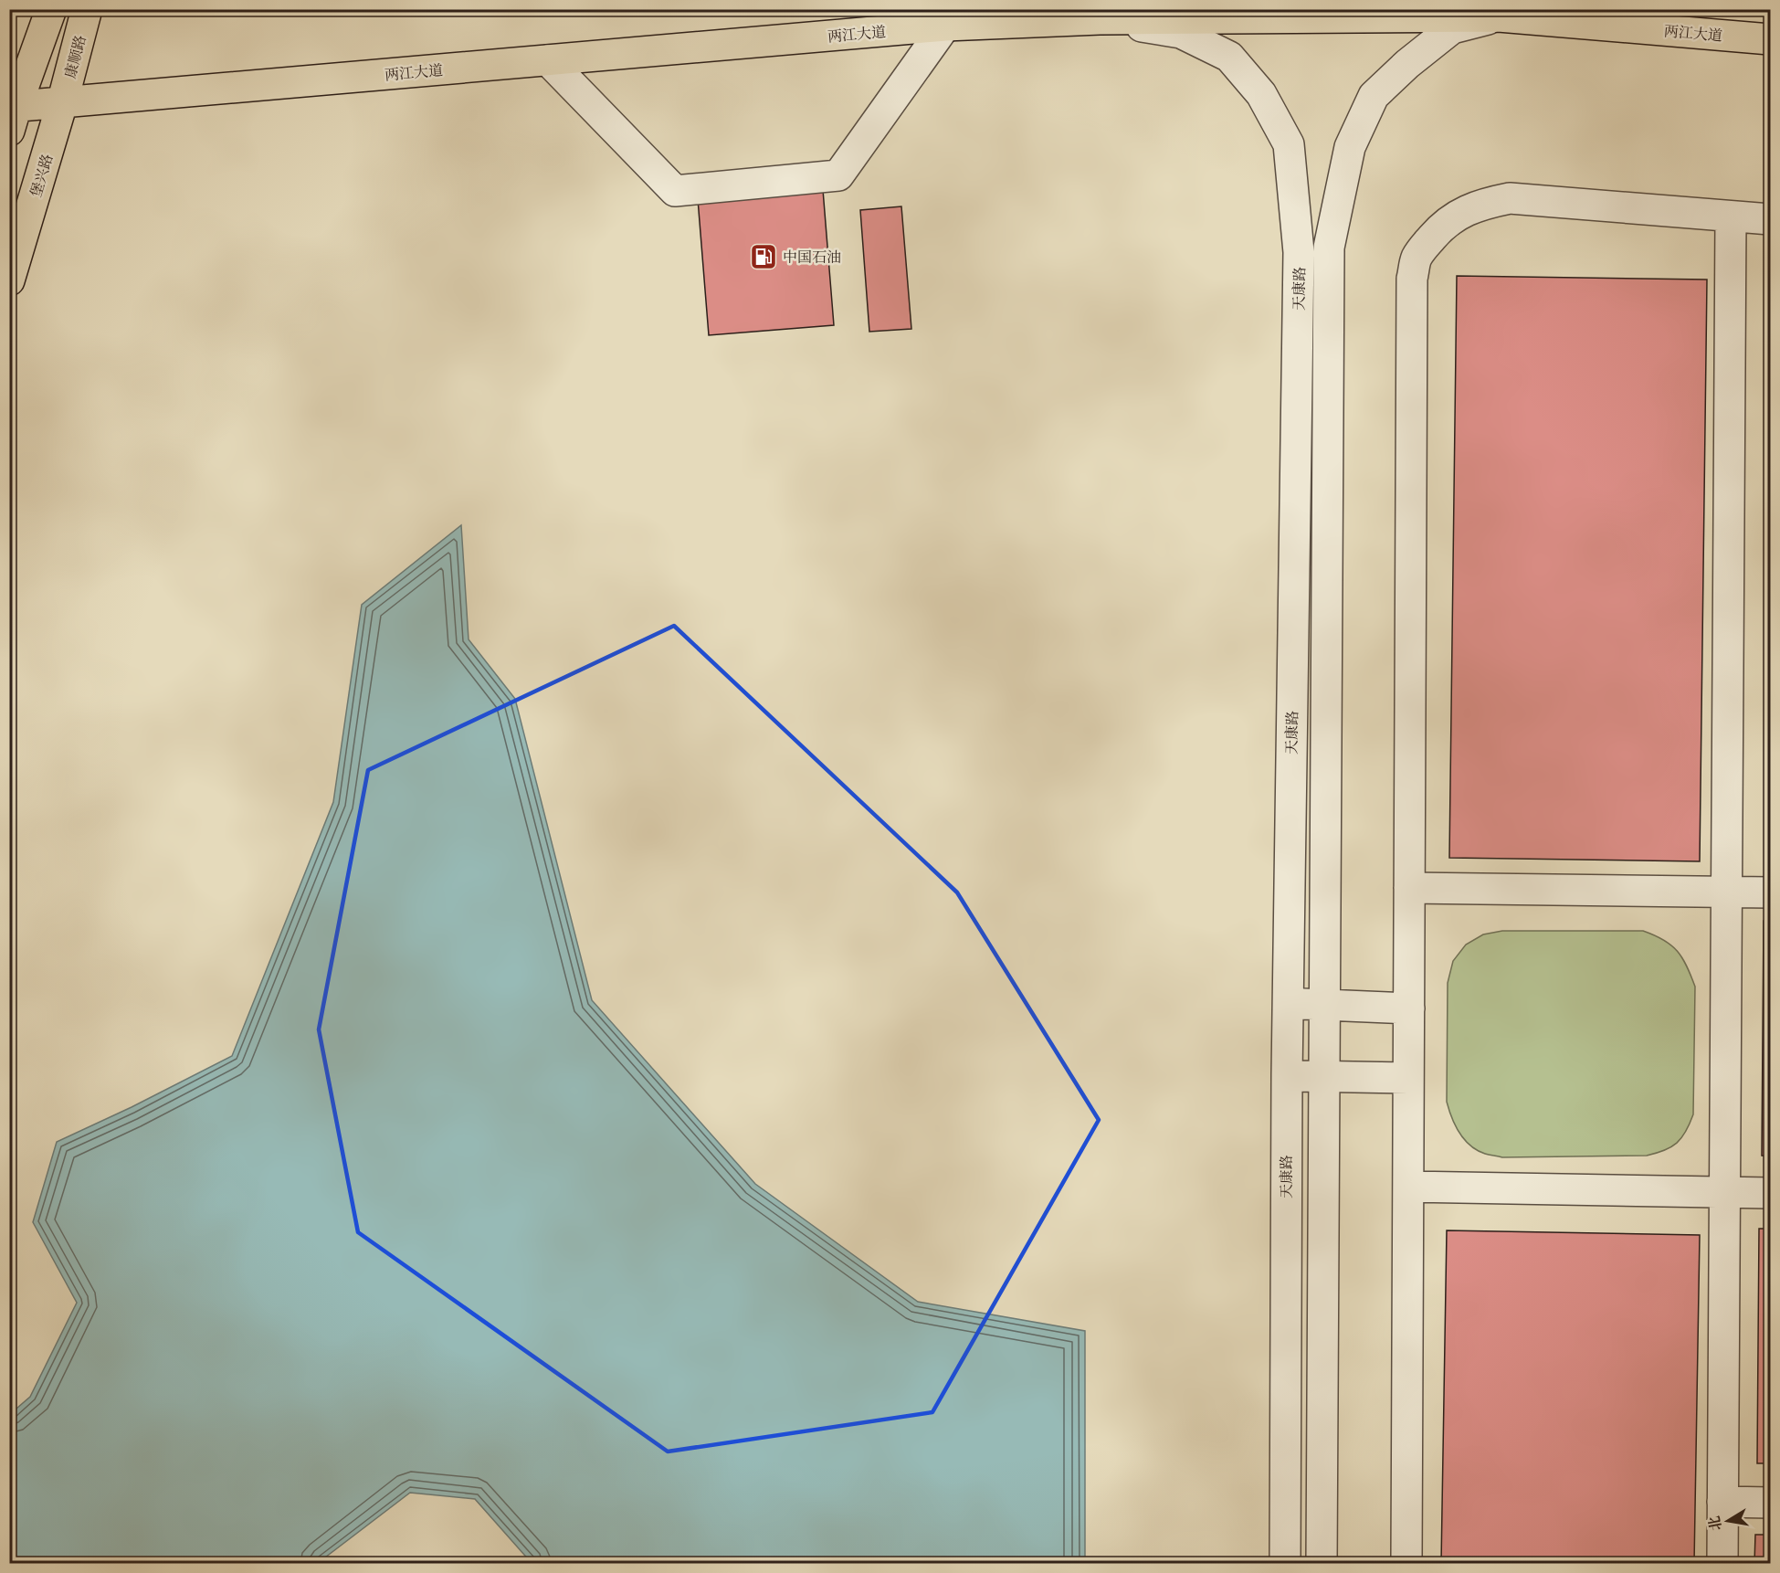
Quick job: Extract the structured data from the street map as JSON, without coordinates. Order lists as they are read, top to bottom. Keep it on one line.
{"streets":{"main road":["两江大道","康顺路","堡兴路"],"street":["天康路"]},"crossings":[["两江大道","康顺路"],["两江大道","堡兴路"],["两江大道","天康路"],["康顺路","堡兴路"]],"places":{"fuel station":["中国石油"]},"north":"left"}
